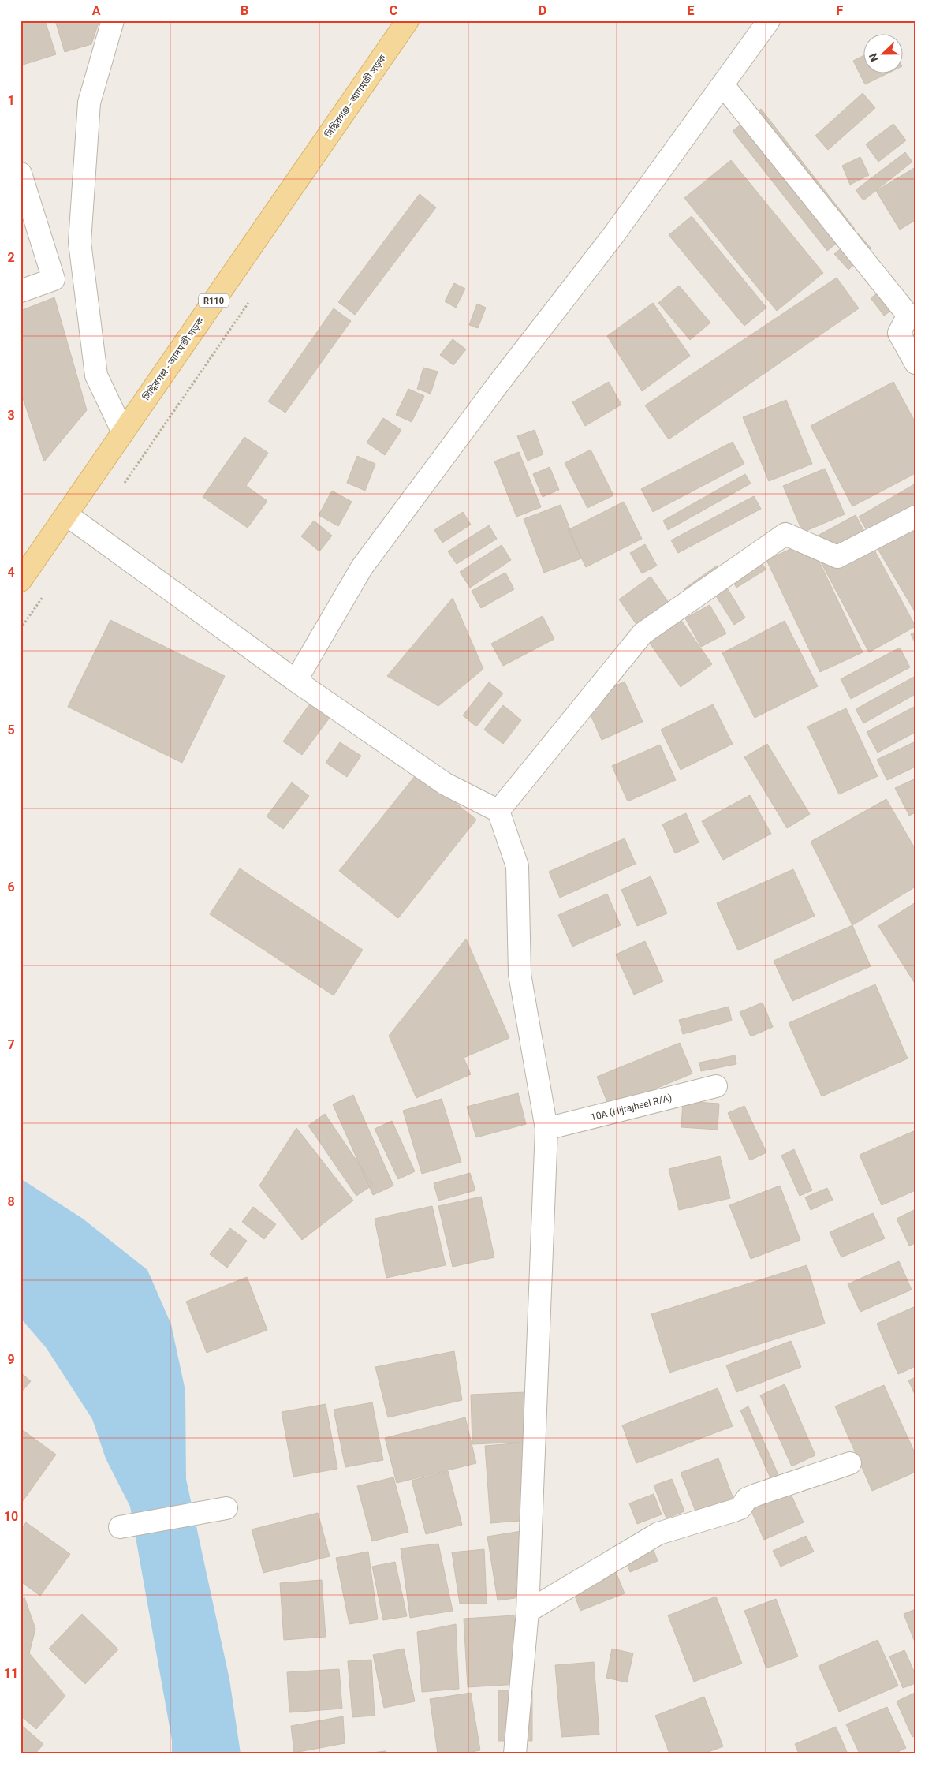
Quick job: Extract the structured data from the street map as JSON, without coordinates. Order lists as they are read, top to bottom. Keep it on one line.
{"streets":{"main road":["সিদ্ধিরগঞ্জ - আদমজী সড়ক","R110"],"street":["10A (Hijrajheel R/A)"]},"north":"left","grid":{"columns":["A","B","C","D","E","F"],"rows":["1","2","3","4","5","6","7","8","9","10","11"]}}
